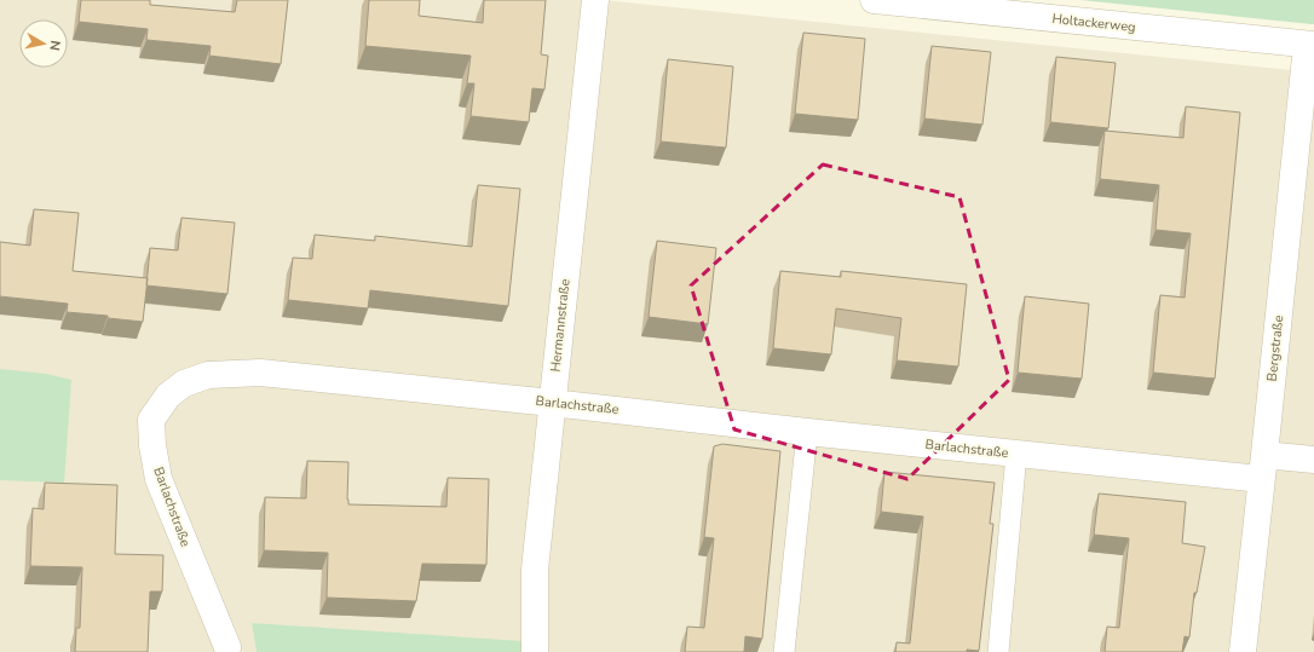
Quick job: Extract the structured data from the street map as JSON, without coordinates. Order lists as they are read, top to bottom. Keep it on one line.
{"streets":{"street":["Holtackerweg","Hermannstraße","Bergstraße","Barlachstraße"]},"crossings":[["Holtackerweg","Bergstraße"],["Hermannstraße","Barlachstraße"],["Bergstraße","Barlachstraße"]],"north":"right"}
